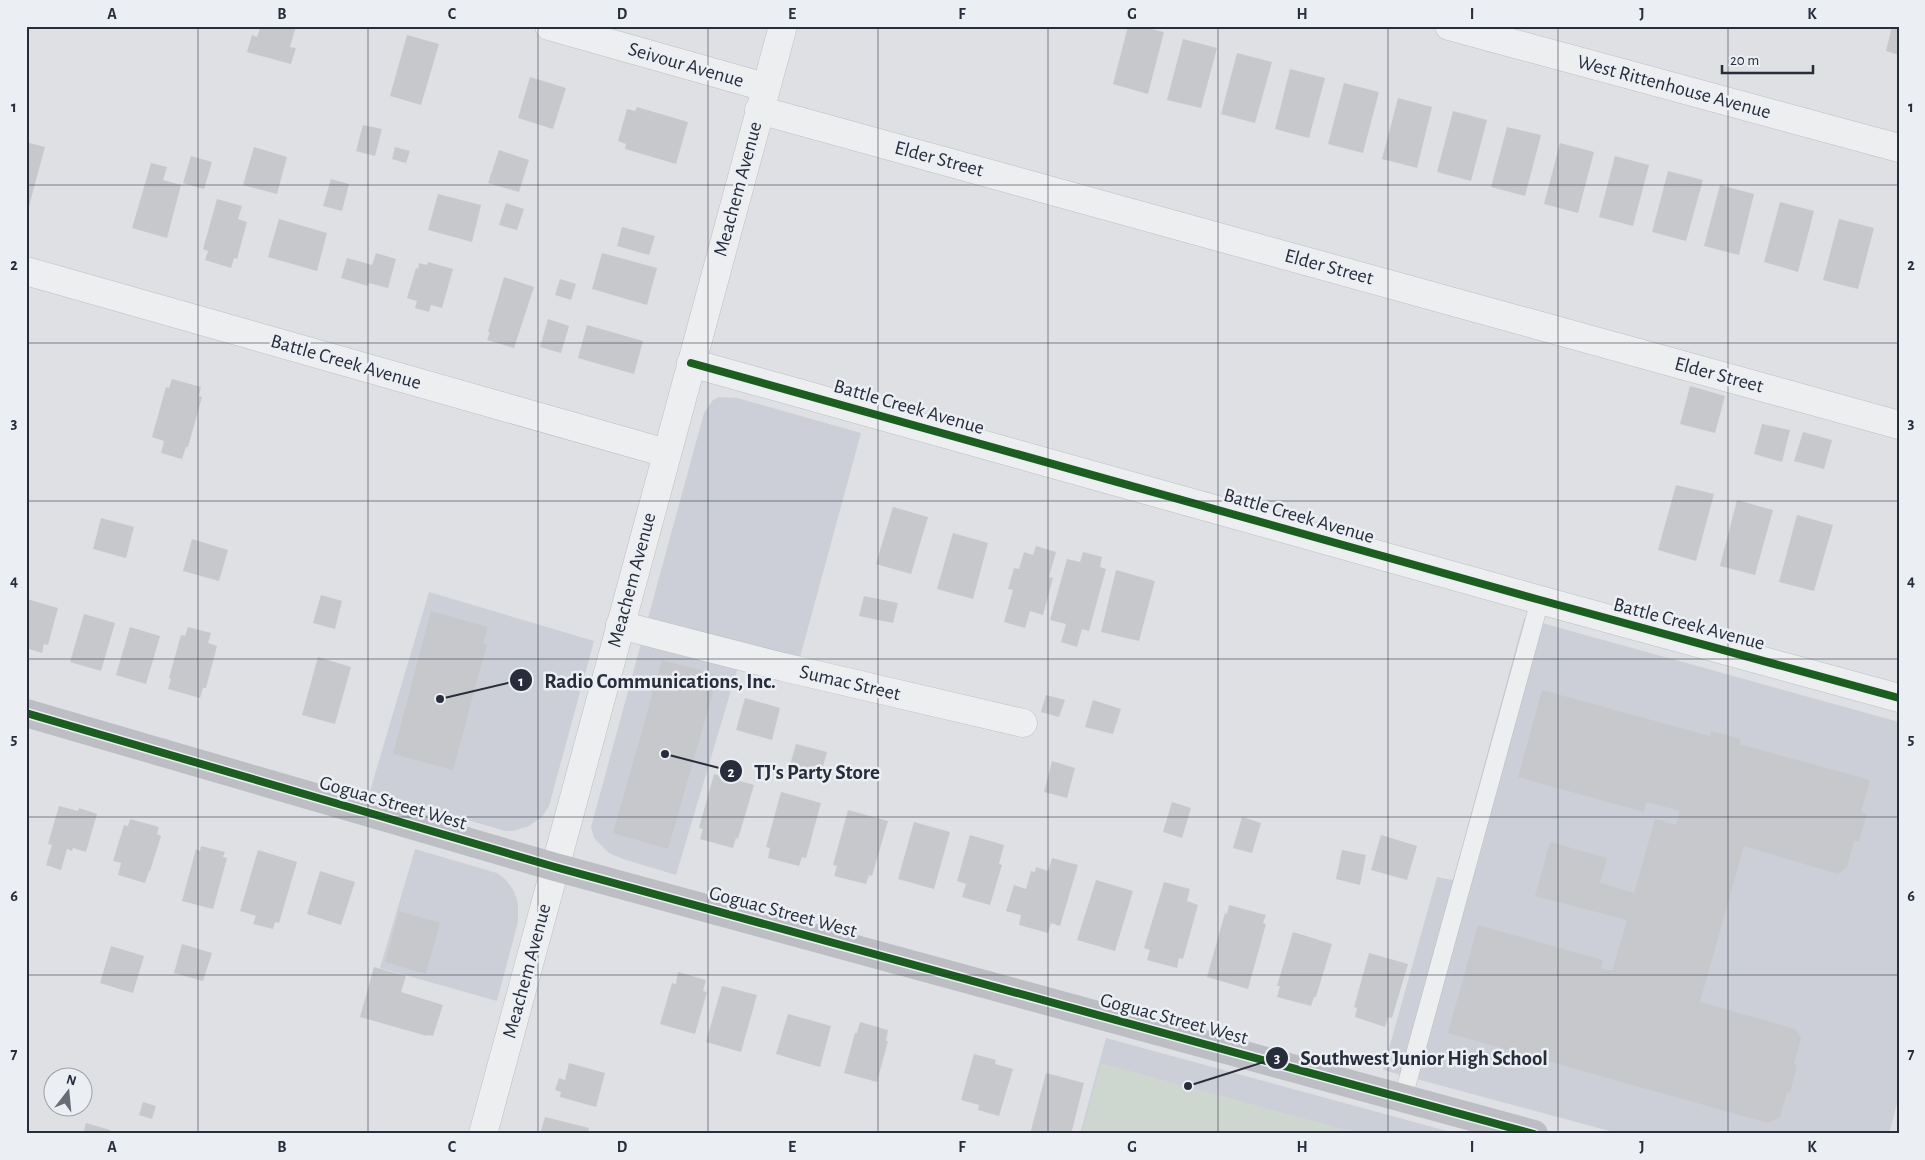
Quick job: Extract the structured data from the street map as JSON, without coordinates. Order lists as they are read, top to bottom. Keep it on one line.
{"streets":{"street":["Seivour Avenue","West Rittenhouse Avenue","Elder Street","Meachem Avenue","Battle Creek Avenue","Sumac Street","Goguac Street West"]},"crossings":[["Seivour Avenue","Elder Street"],["Seivour Avenue","Meachem Avenue"],["Elder Street","Meachem Avenue"],["Meachem Avenue","Battle Creek Avenue"],["Meachem Avenue","Sumac Street"],["Meachem Avenue","Goguac Street West"]],"places":["Radio Communications, Inc.","TJ's Party Store","Southwest Junior High School"],"scale_bar":"20 m","north":"top","grid":{"columns":["A","B","C","D","E","F","G","H","I","J","K"],"rows":["1","2","3","4","5","6","7"]}}
